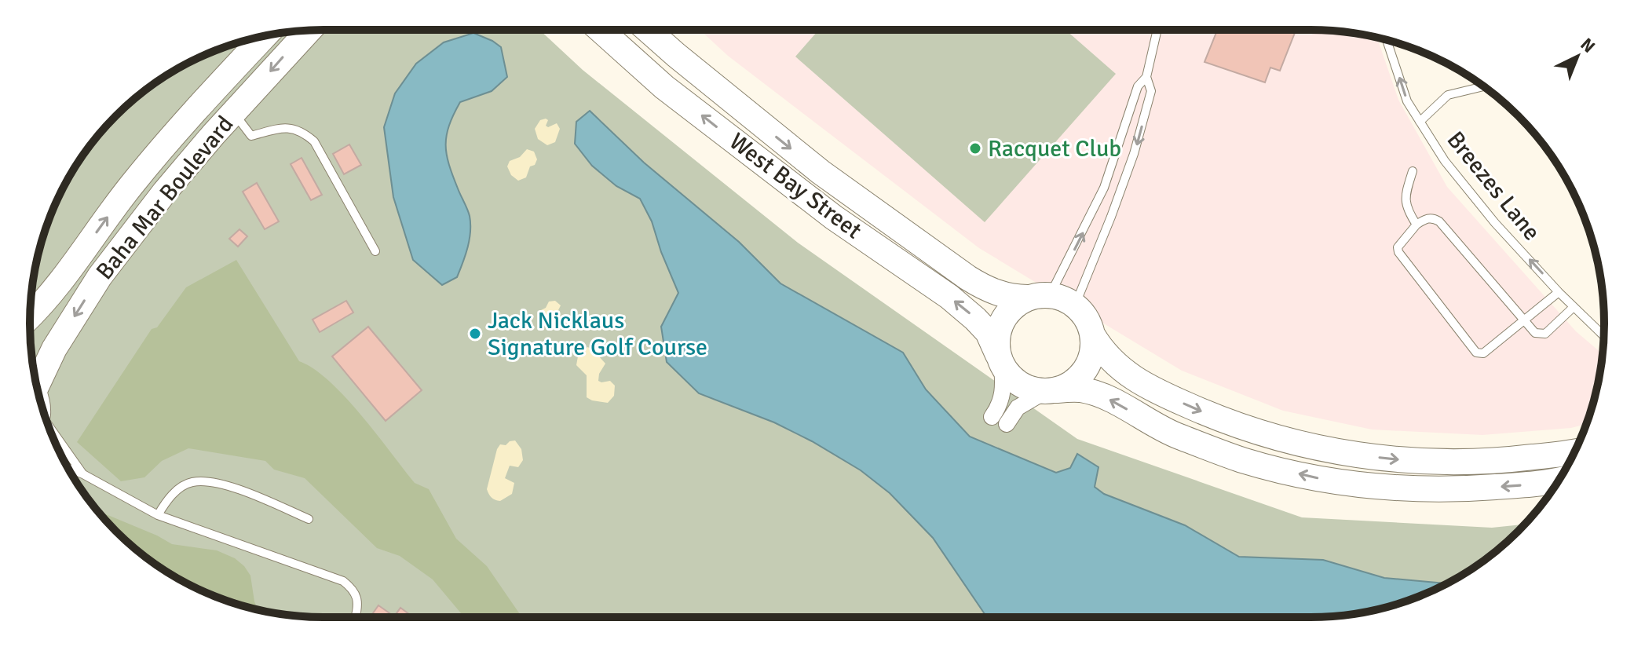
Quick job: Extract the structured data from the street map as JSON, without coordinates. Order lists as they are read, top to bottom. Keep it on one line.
{"streets":{"main road":["West Bay Street","Baha Mar Boulevard"],"lane":["Breezes Lane"]},"one_way":["Breezes Lane"],"places":["Racquet Club","Jack Nicklaus Signature Golf Course"],"north":"top right"}
